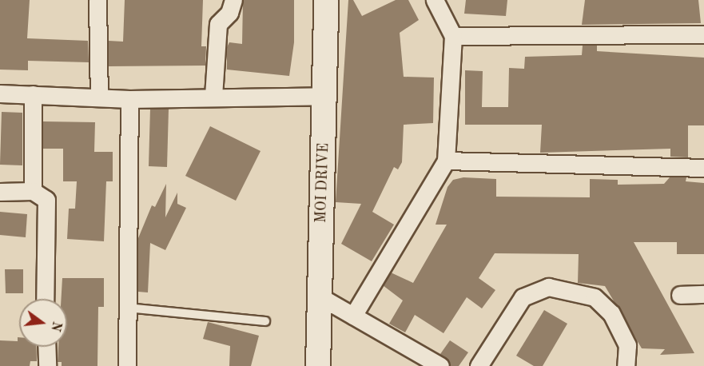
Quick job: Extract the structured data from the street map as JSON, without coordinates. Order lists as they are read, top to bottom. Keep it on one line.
{"streets":{"street":["MOI DRIVE"]},"north":"right"}
